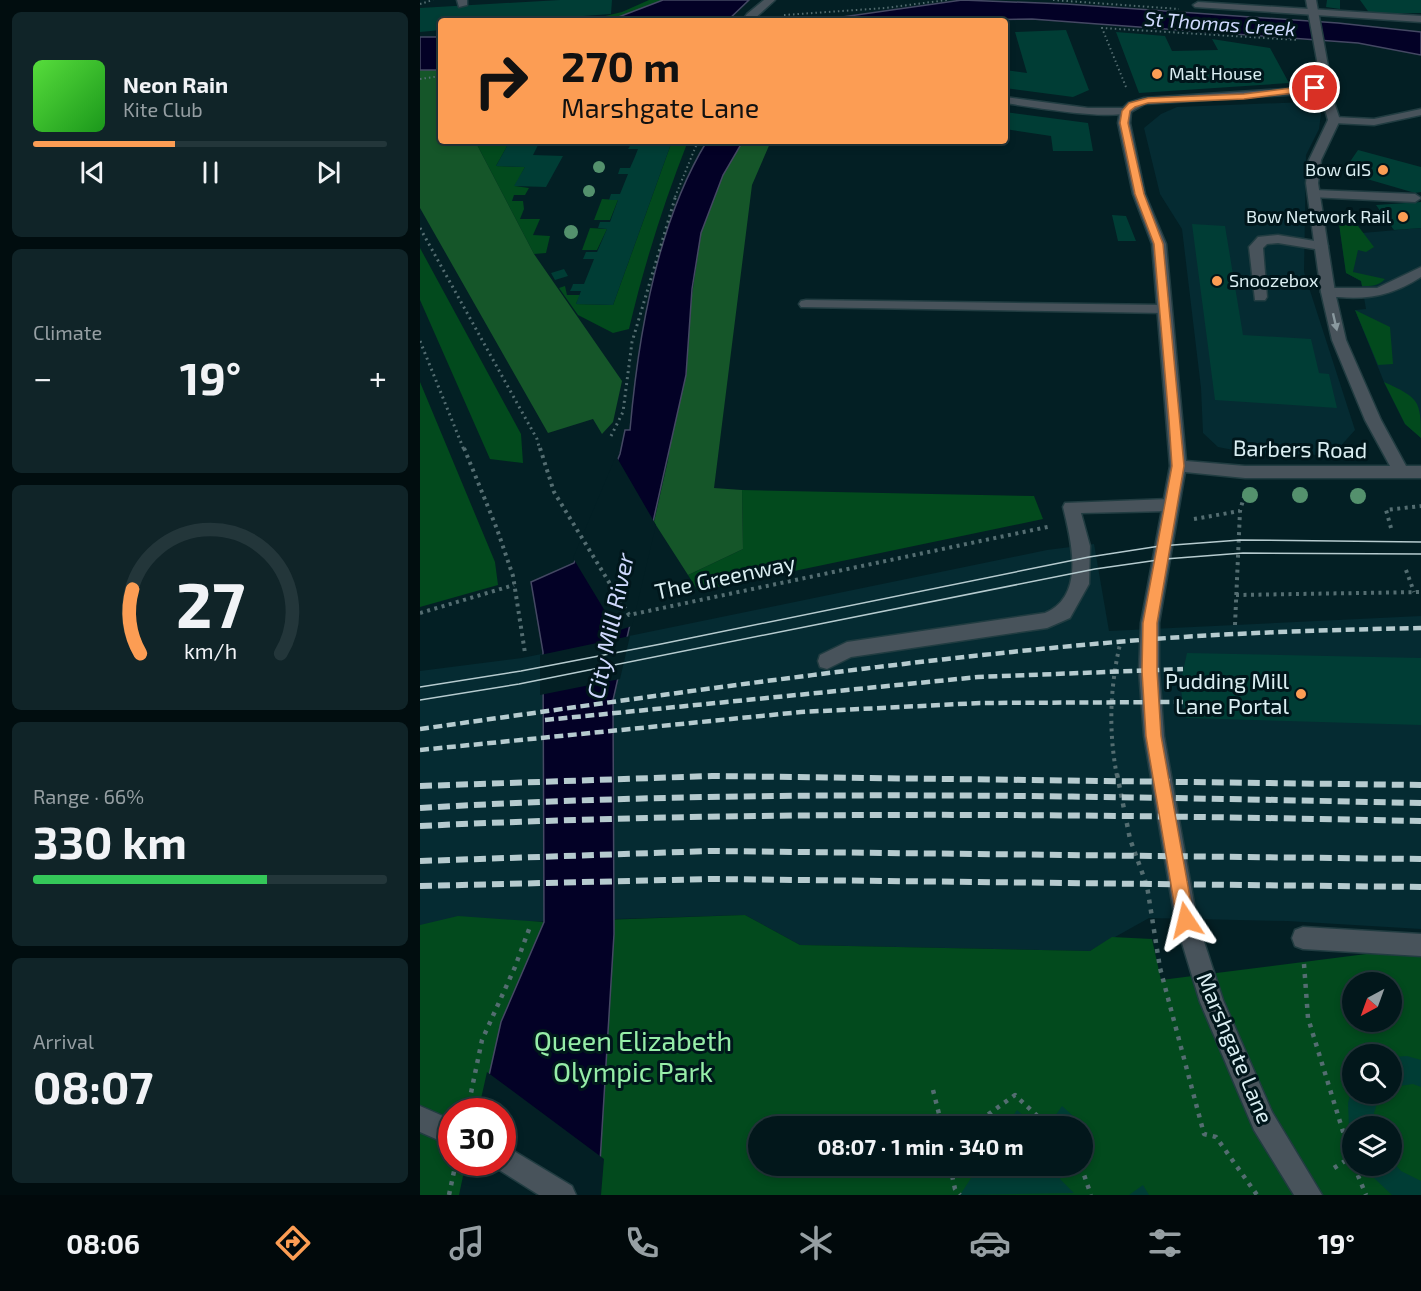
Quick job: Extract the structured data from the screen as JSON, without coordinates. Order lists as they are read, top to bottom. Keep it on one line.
{"streets":{"street":["Barbers Road","Marshgate Lane"],"path":["The Greenway"]},"crossings":[["Barbers Road","Marshgate Lane"]],"water":["St Thomas Creek","City Mill River"],"parks":["Queen Elizabeth Olympic Park"],"places":["Malt House","Bow GIS","Bow Network Rail","Snoozebox","Pudding Mill Lane Portal"],"north":"bottom left","page":{"turn":["270 m","Marshgate Lane"],"song":["Neon Rain","Kite Club"],"tile":["Climate",["Range · 66%","330 km"],["Arrival","08:07"]],"heat":["−","19°","+"],"limit":"30","trip":"08:07 · 1 min · 340 m","tabs":["08:06","19°"],"gauge":["27","km/h"]}}
